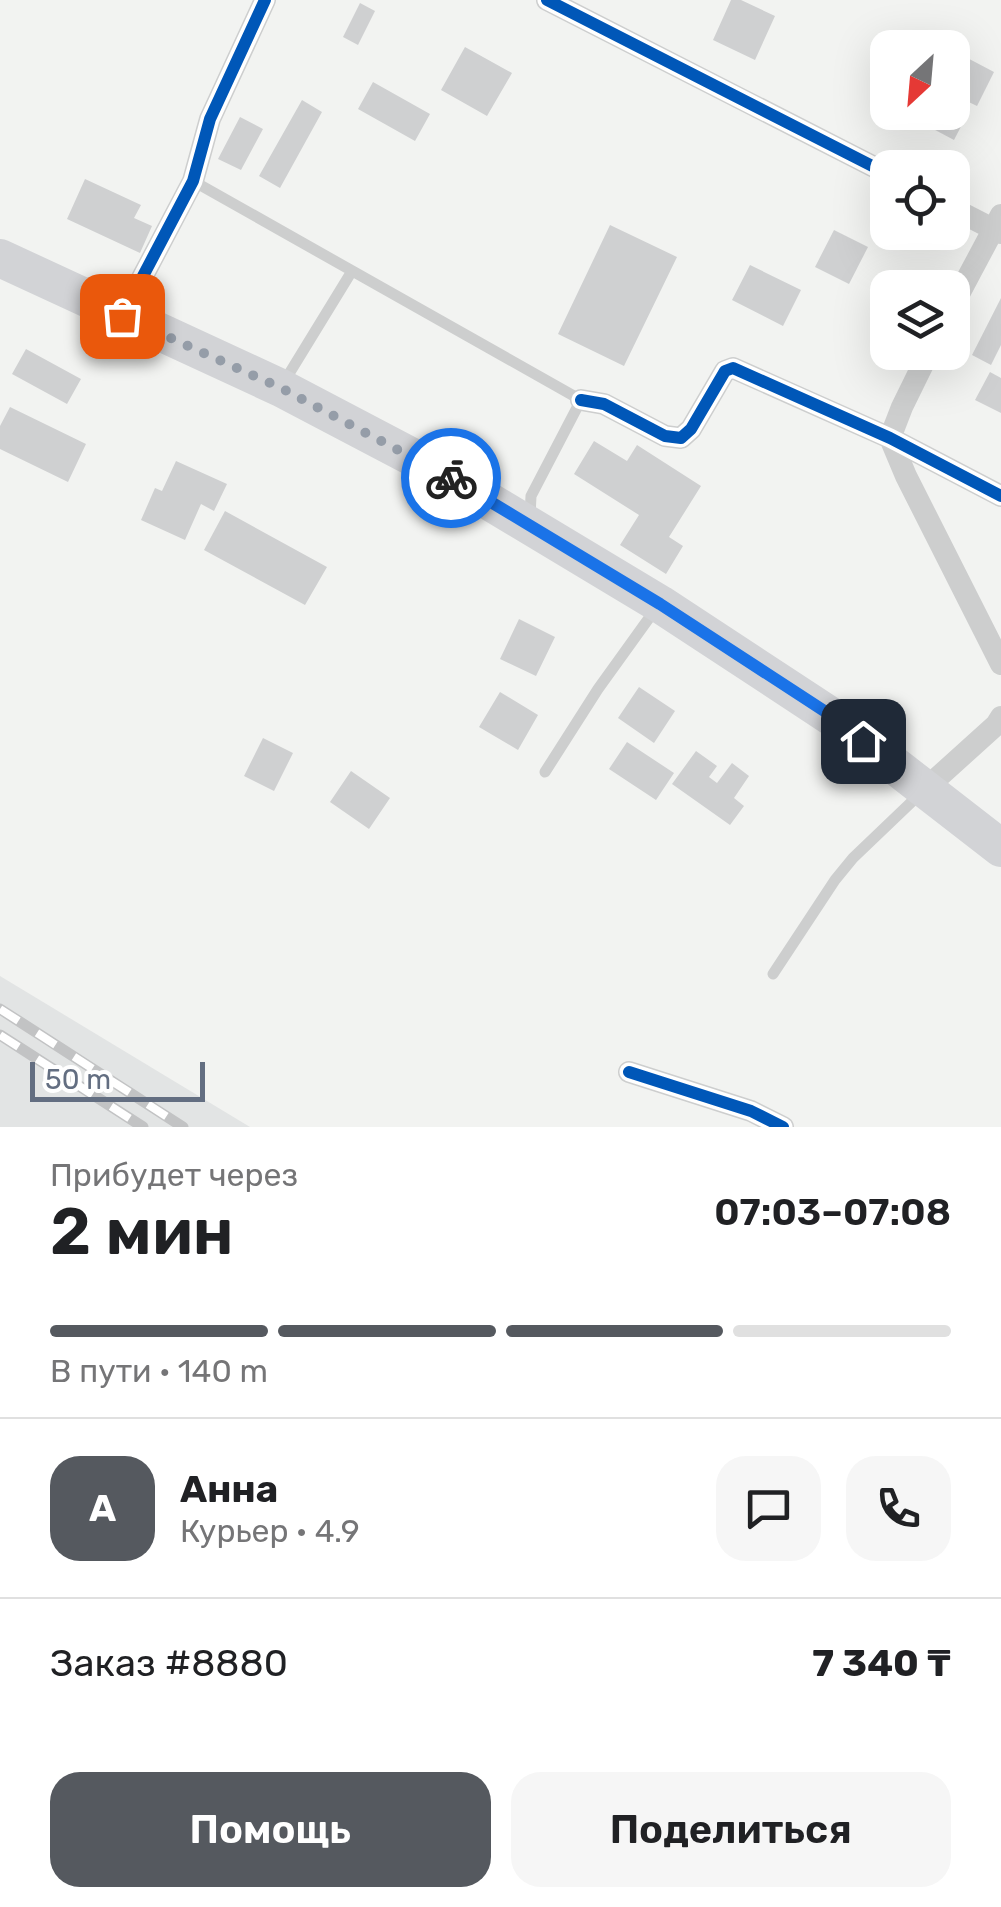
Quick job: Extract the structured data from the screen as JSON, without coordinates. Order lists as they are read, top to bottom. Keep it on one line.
{"scale_bar":"50 m","north":"bottom left","page":{"scale":"50 m","heading":["2 мин","Прибудет через","07:03–07:08"],"panel":["Анна","Курьер · 4.9","Заказ #8880","7 340 ₸"],"bar":"В пути · 140 m","round":"А","buttons":["Помощь","Поделиться"]}}
